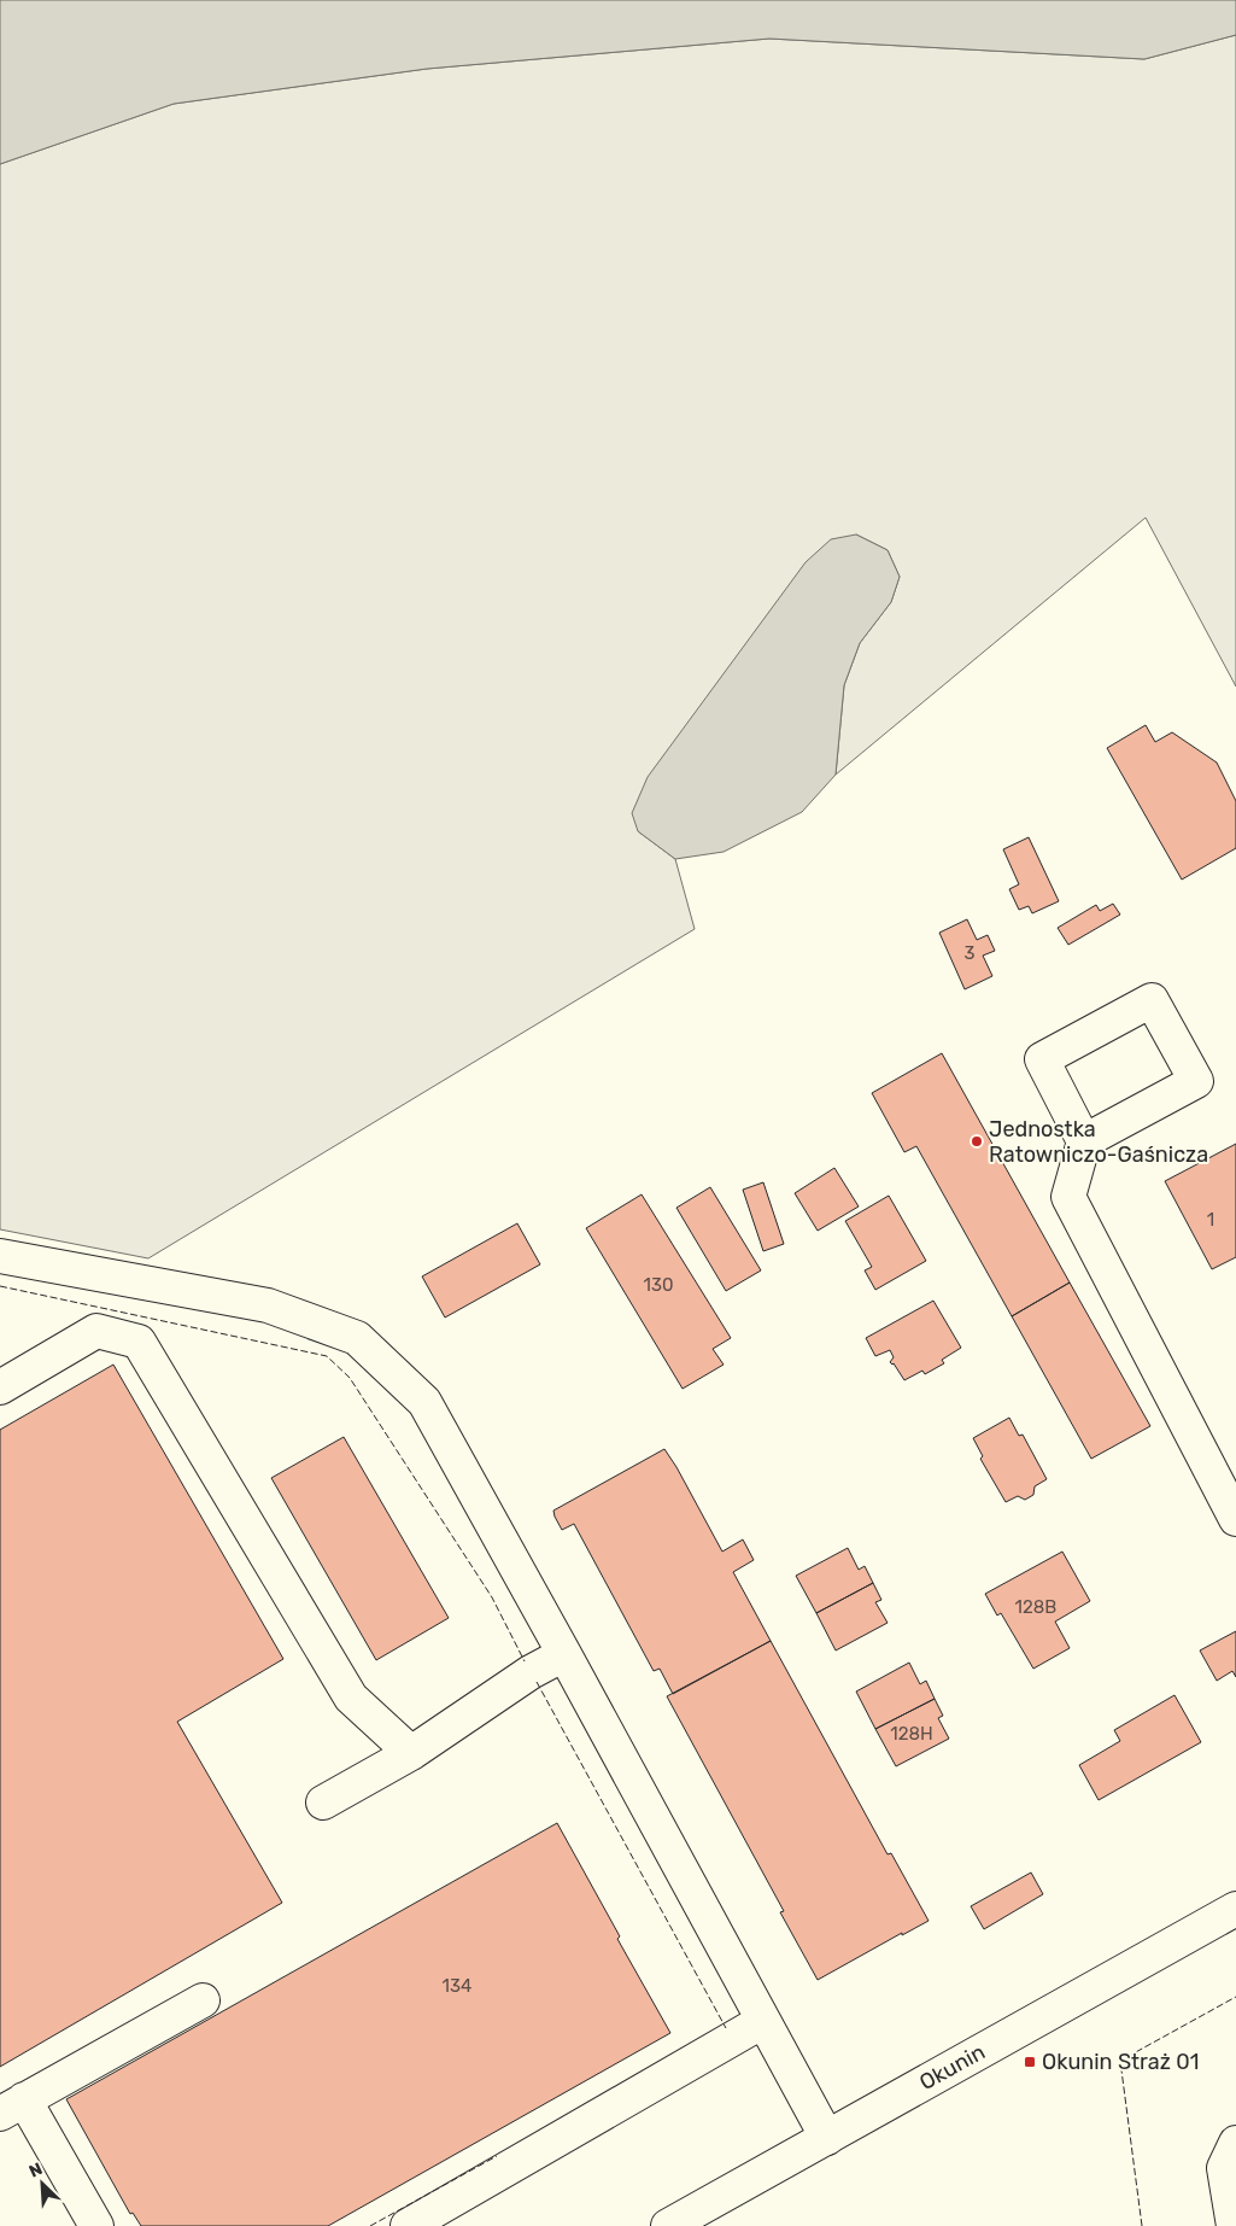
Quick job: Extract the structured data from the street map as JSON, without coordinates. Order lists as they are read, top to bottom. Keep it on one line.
{"streets":{"street":["Okunin"]},"places":{"other":["Jednostka Ratowniczo-Gaśnicza"],"transit":["Okunin Straż 01"]},"house_numbers":["3","1","130","128B","128H","134"],"north":"top left"}
